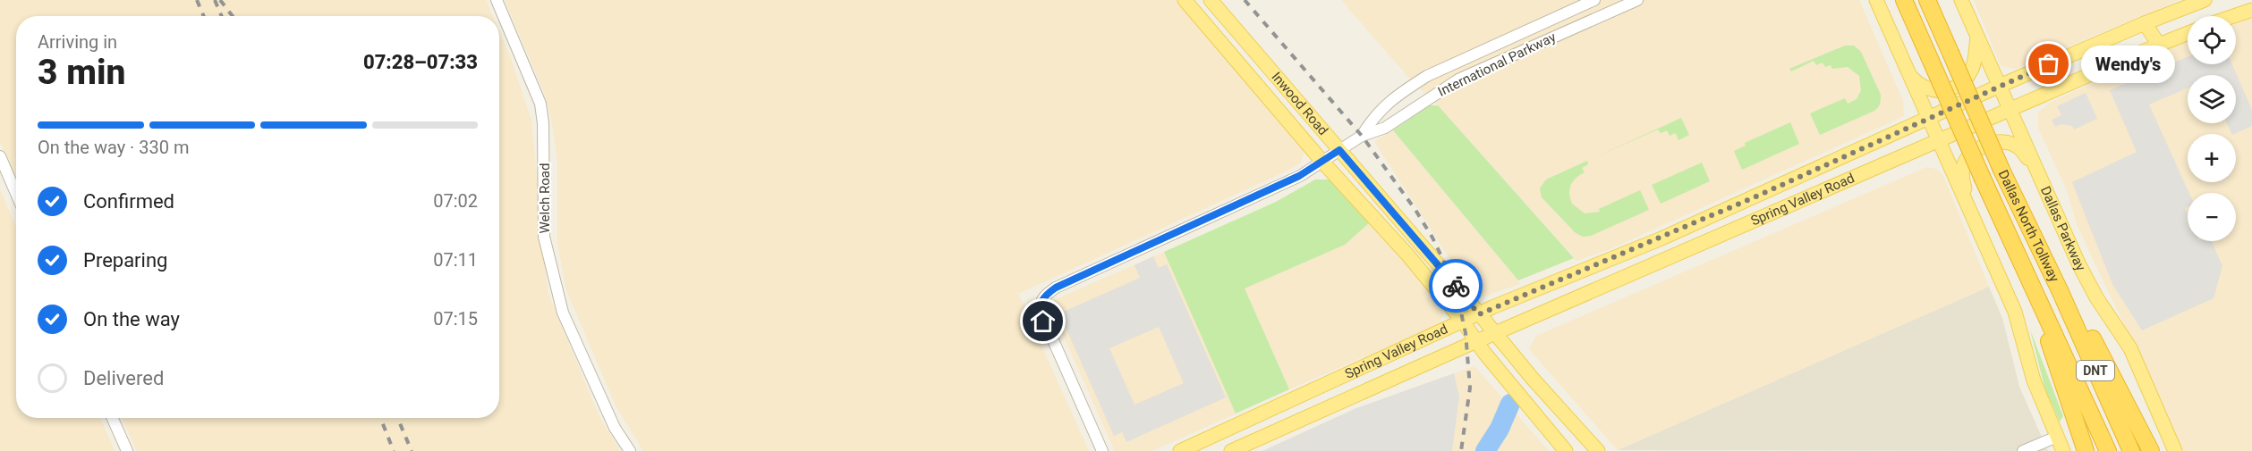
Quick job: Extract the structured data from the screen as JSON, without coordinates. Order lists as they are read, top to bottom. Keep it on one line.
{"streets":{"highway":["Dallas North Tollway","DNT"],"main road":["Inwood Road","Spring Valley Road","Dallas Parkway"],"street":["International Parkway","Welch Road"]},"crossings":[["International Parkway","Inwood Road"],["Inwood Road","Spring Valley Road"],["Spring Valley Road","Dallas Parkway"]],"places":["Wendy's"],"page":{"map_buttons":["+","−"],"heading":["3 min","Arriving in","07:28–07:33"],"bubble":"Wendy's","bar":"On the way · 330 m","list":[["Confirmed","07:02"],["Preparing","07:11"],["On the way","07:15"],"Delivered"]}}
